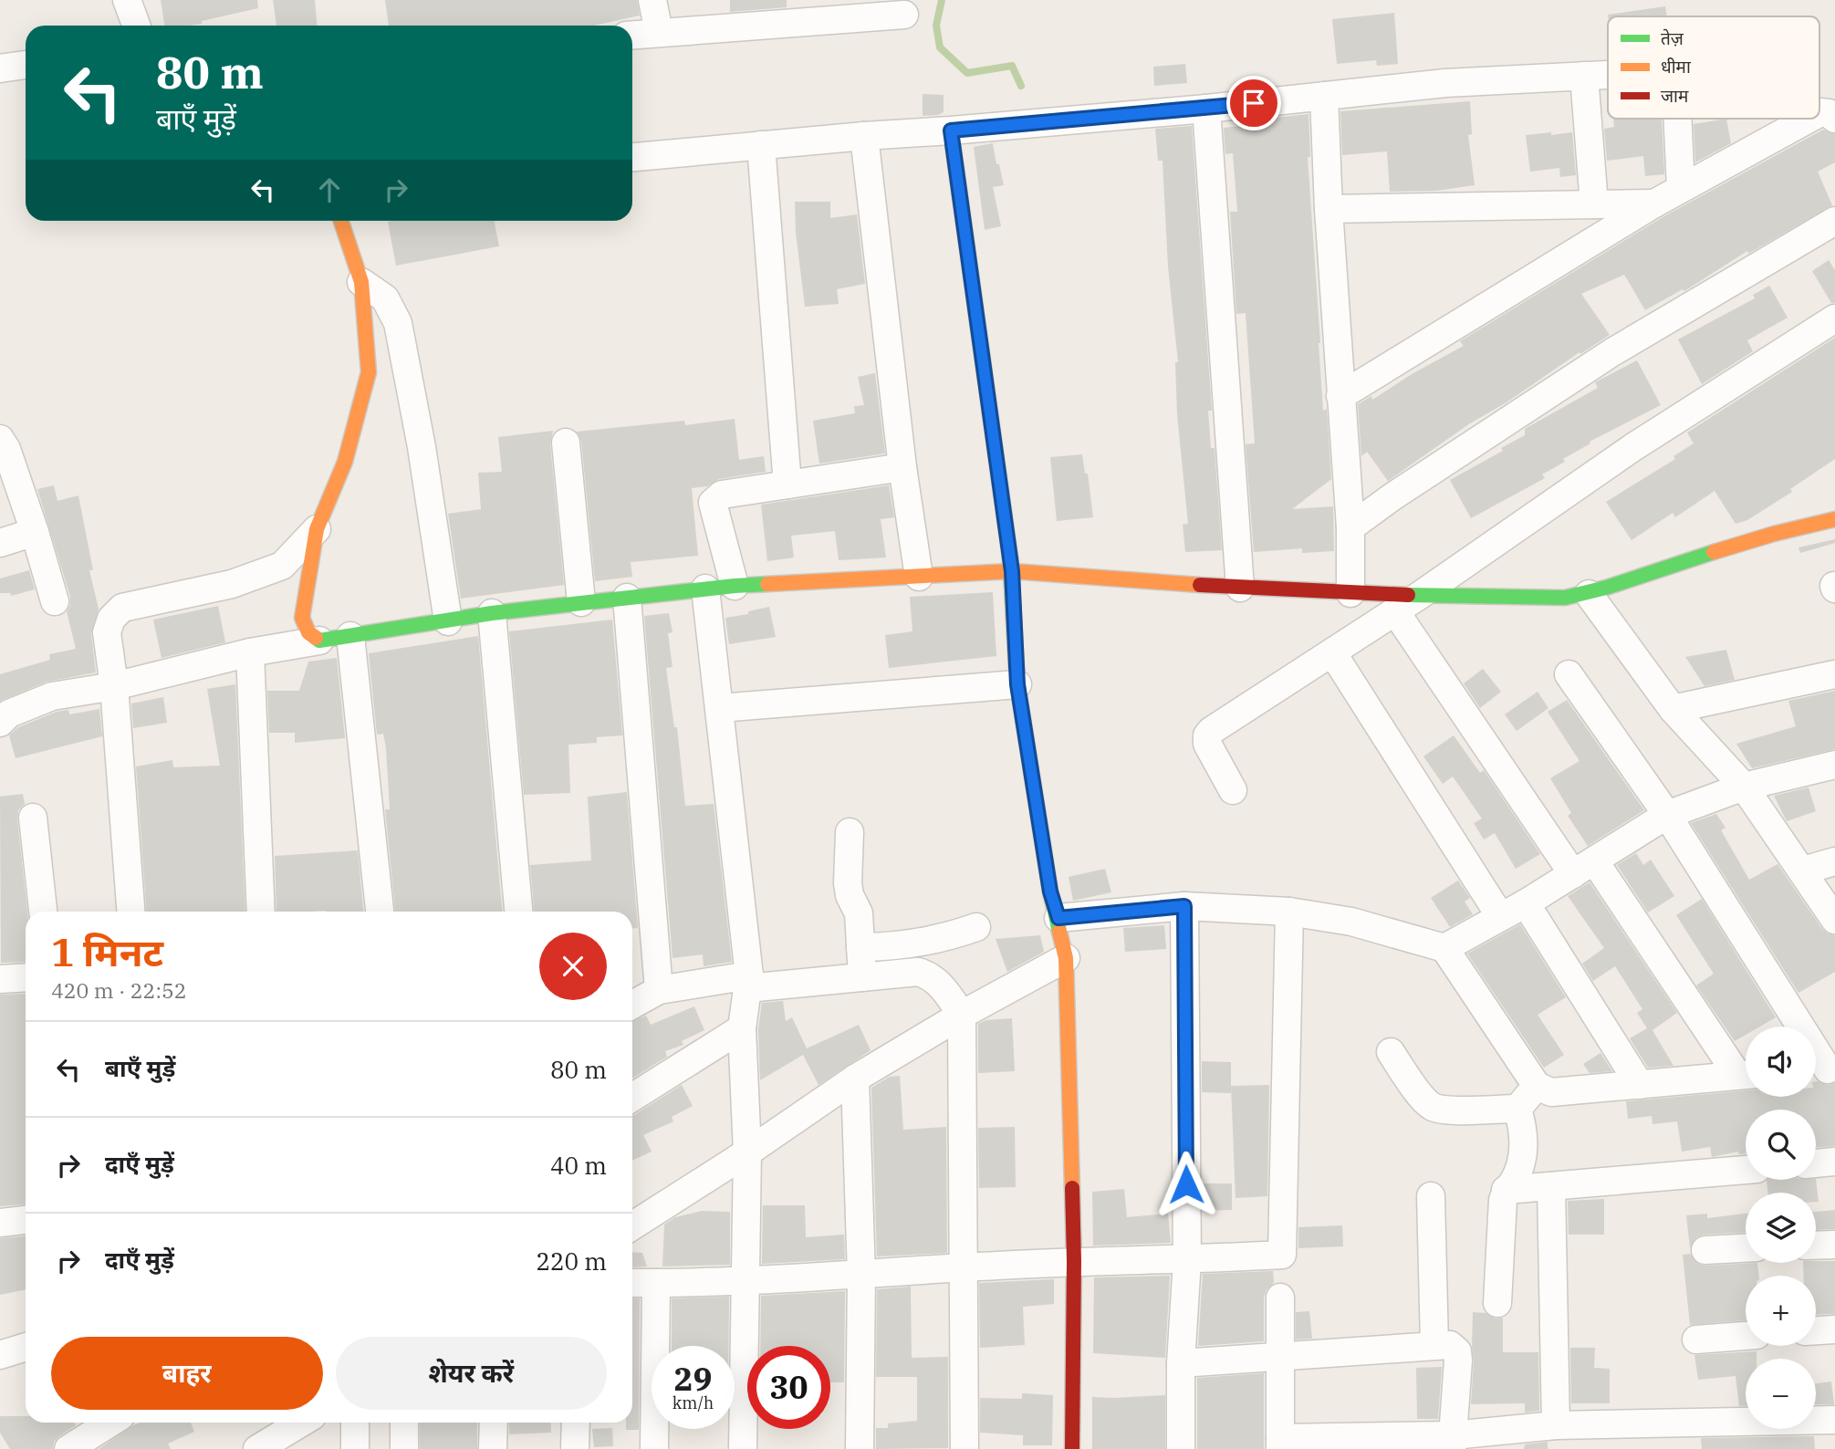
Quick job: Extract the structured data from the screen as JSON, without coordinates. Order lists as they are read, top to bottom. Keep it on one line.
{"legend":["तेज़","धीमा","जाम"],"page":{"turn":["80 m","बाएँ मुड़ें"],"heading":["1 मिनट","420 m · 22:52"],"list":[{"name":"बाएँ मुड़ें","value":"80 m"},{"name":"दाएँ मुड़ें","value":"40 m"},{"name":"दाएँ मुड़ें","value":"220 m"}],"map_buttons":["+","−"],"buttons":["बाहर","शेयर करें"],"speed":"29 km/h","limit":"30"}}
